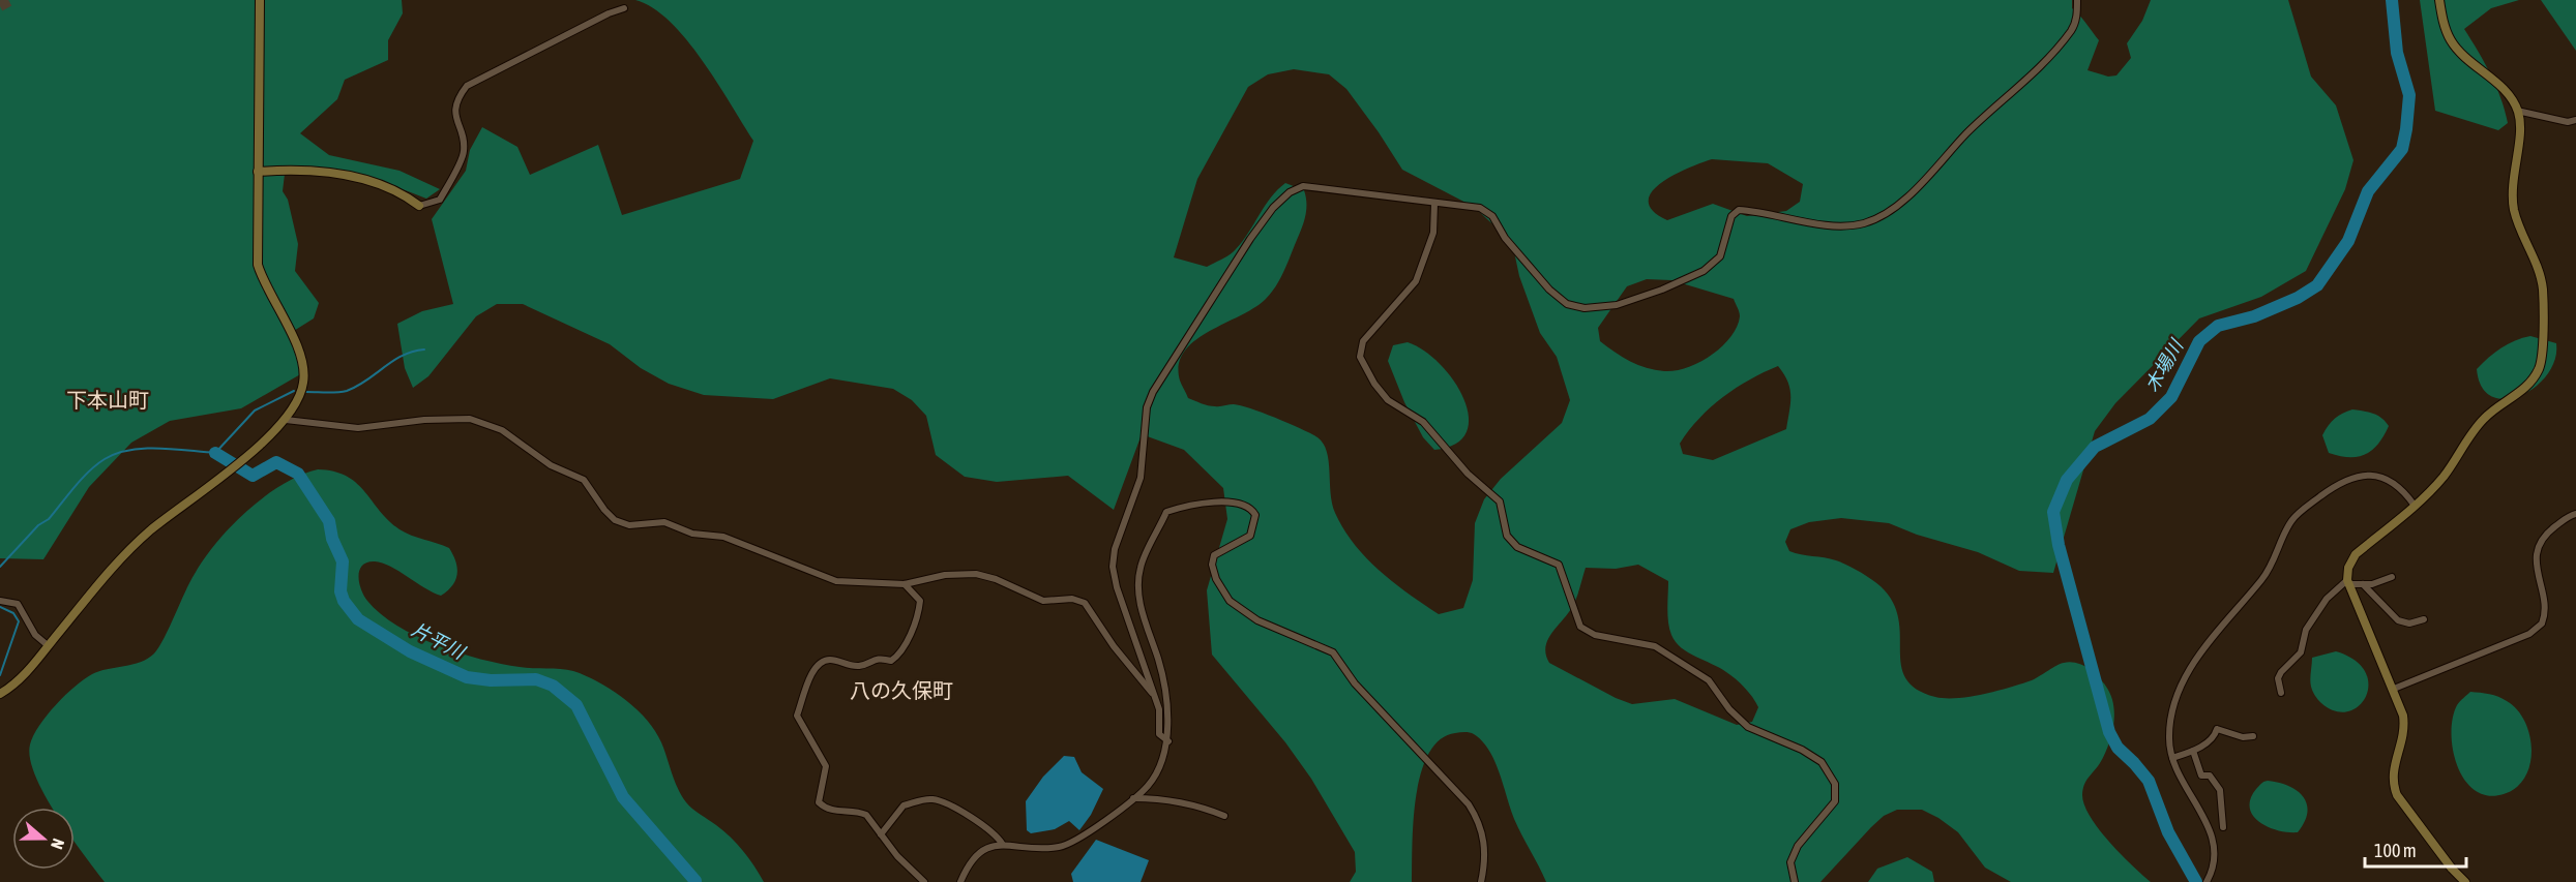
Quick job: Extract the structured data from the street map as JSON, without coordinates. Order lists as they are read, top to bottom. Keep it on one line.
{"districts":["下本山町","八の久保町"],"water":["木場川","片平川"],"scale_bar":"100 m","north":"right"}
